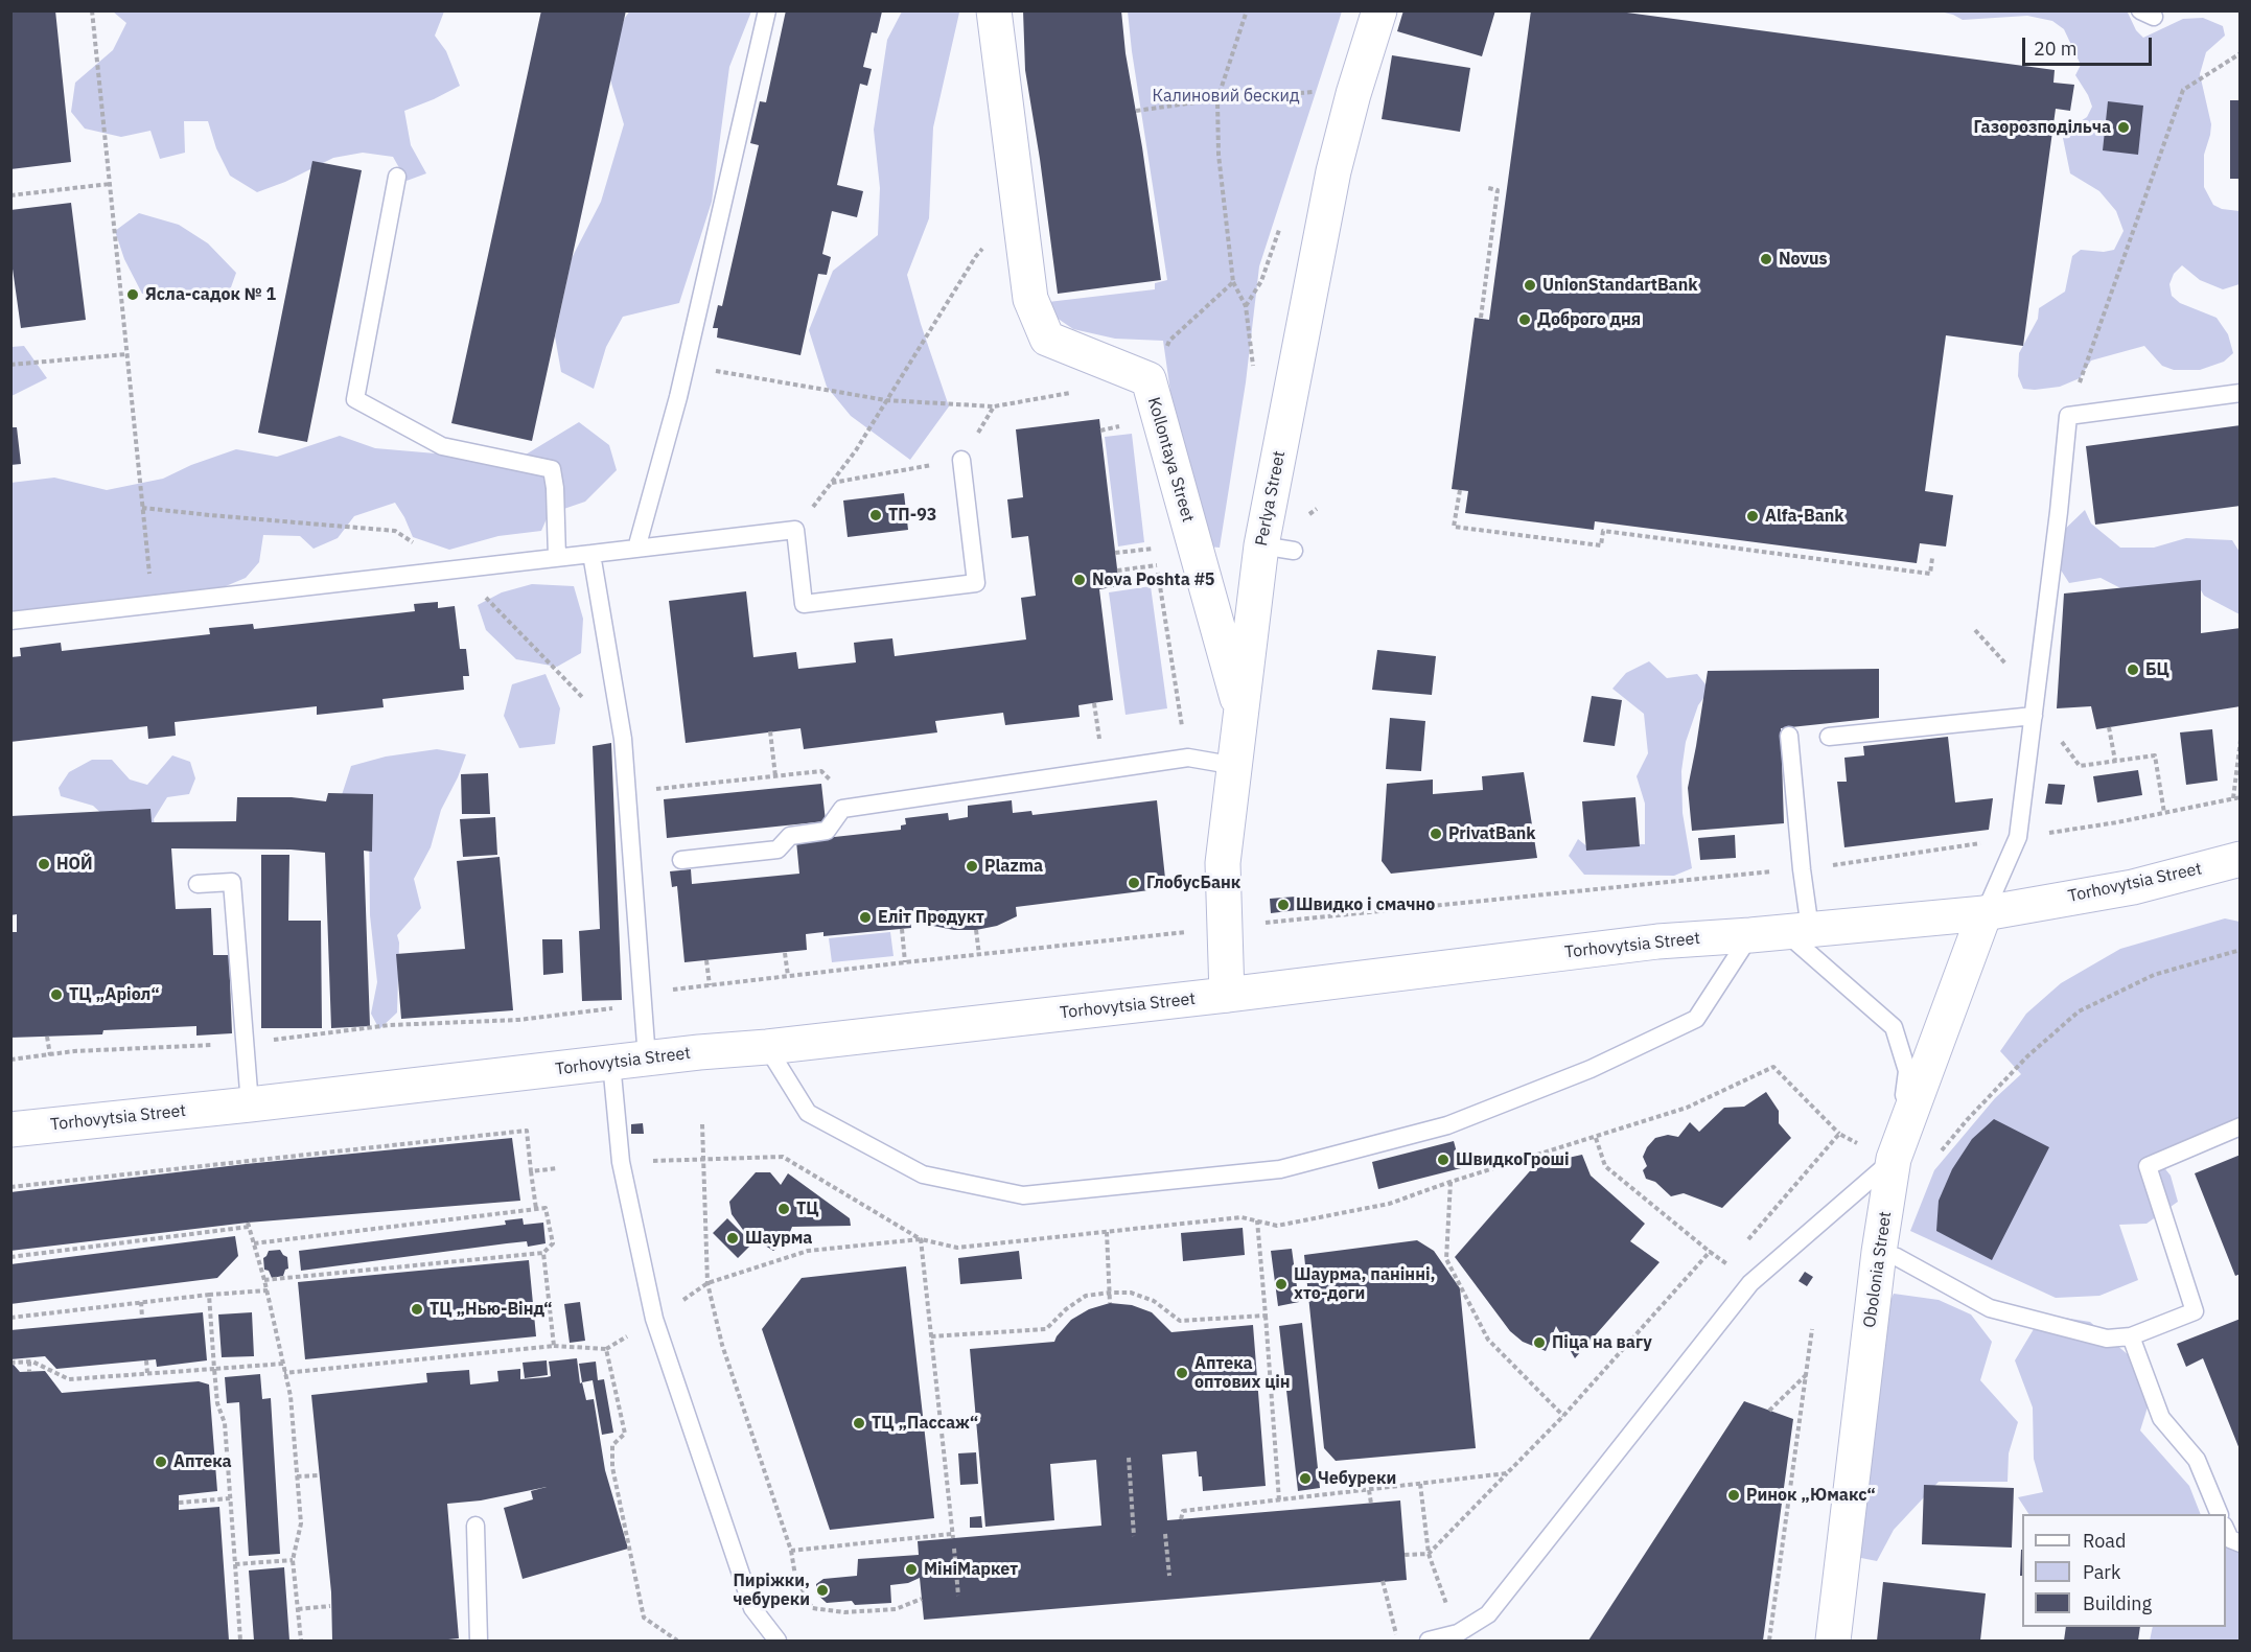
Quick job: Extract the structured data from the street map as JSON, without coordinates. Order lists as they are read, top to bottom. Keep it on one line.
{"streets":{"street":["Kollontaya Street","Perlya Street","Torhovytsia Street","Obolonia Street"]},"crossings":[["Kollontaya Street","Perlya Street"],["Perlya Street","Torhovytsia Street"],["Torhovytsia Street","Obolonia Street"]],"parks":["Калиновий бескид"],"places":["Газорозподільча","Novus","UnionStandartBank","Ясла-садок № 1","Доброго дня","ТП-93","Alfa-Bank","Nova Poshta #5","БЦ","PrivatBank","НОЙ","Plazma","ГлобусБанк","Швидко і смачно","Еліт Продукт","ТЦ „Аріол“","ШвидкоГроші","ТЦ","Шаурма","Шаурма, панінні, хто-доги","ТЦ „Нью-Вінд“","Піца на вагу","Аптека оптових цін","ТЦ „Пассаж“","Аптека","Чебуреки","Ринок „Юмакс“","МініМаркет","Пиріжки, чебуреки"],"legend":["Road","Park","Building"],"scale_bar":"20 m"}
